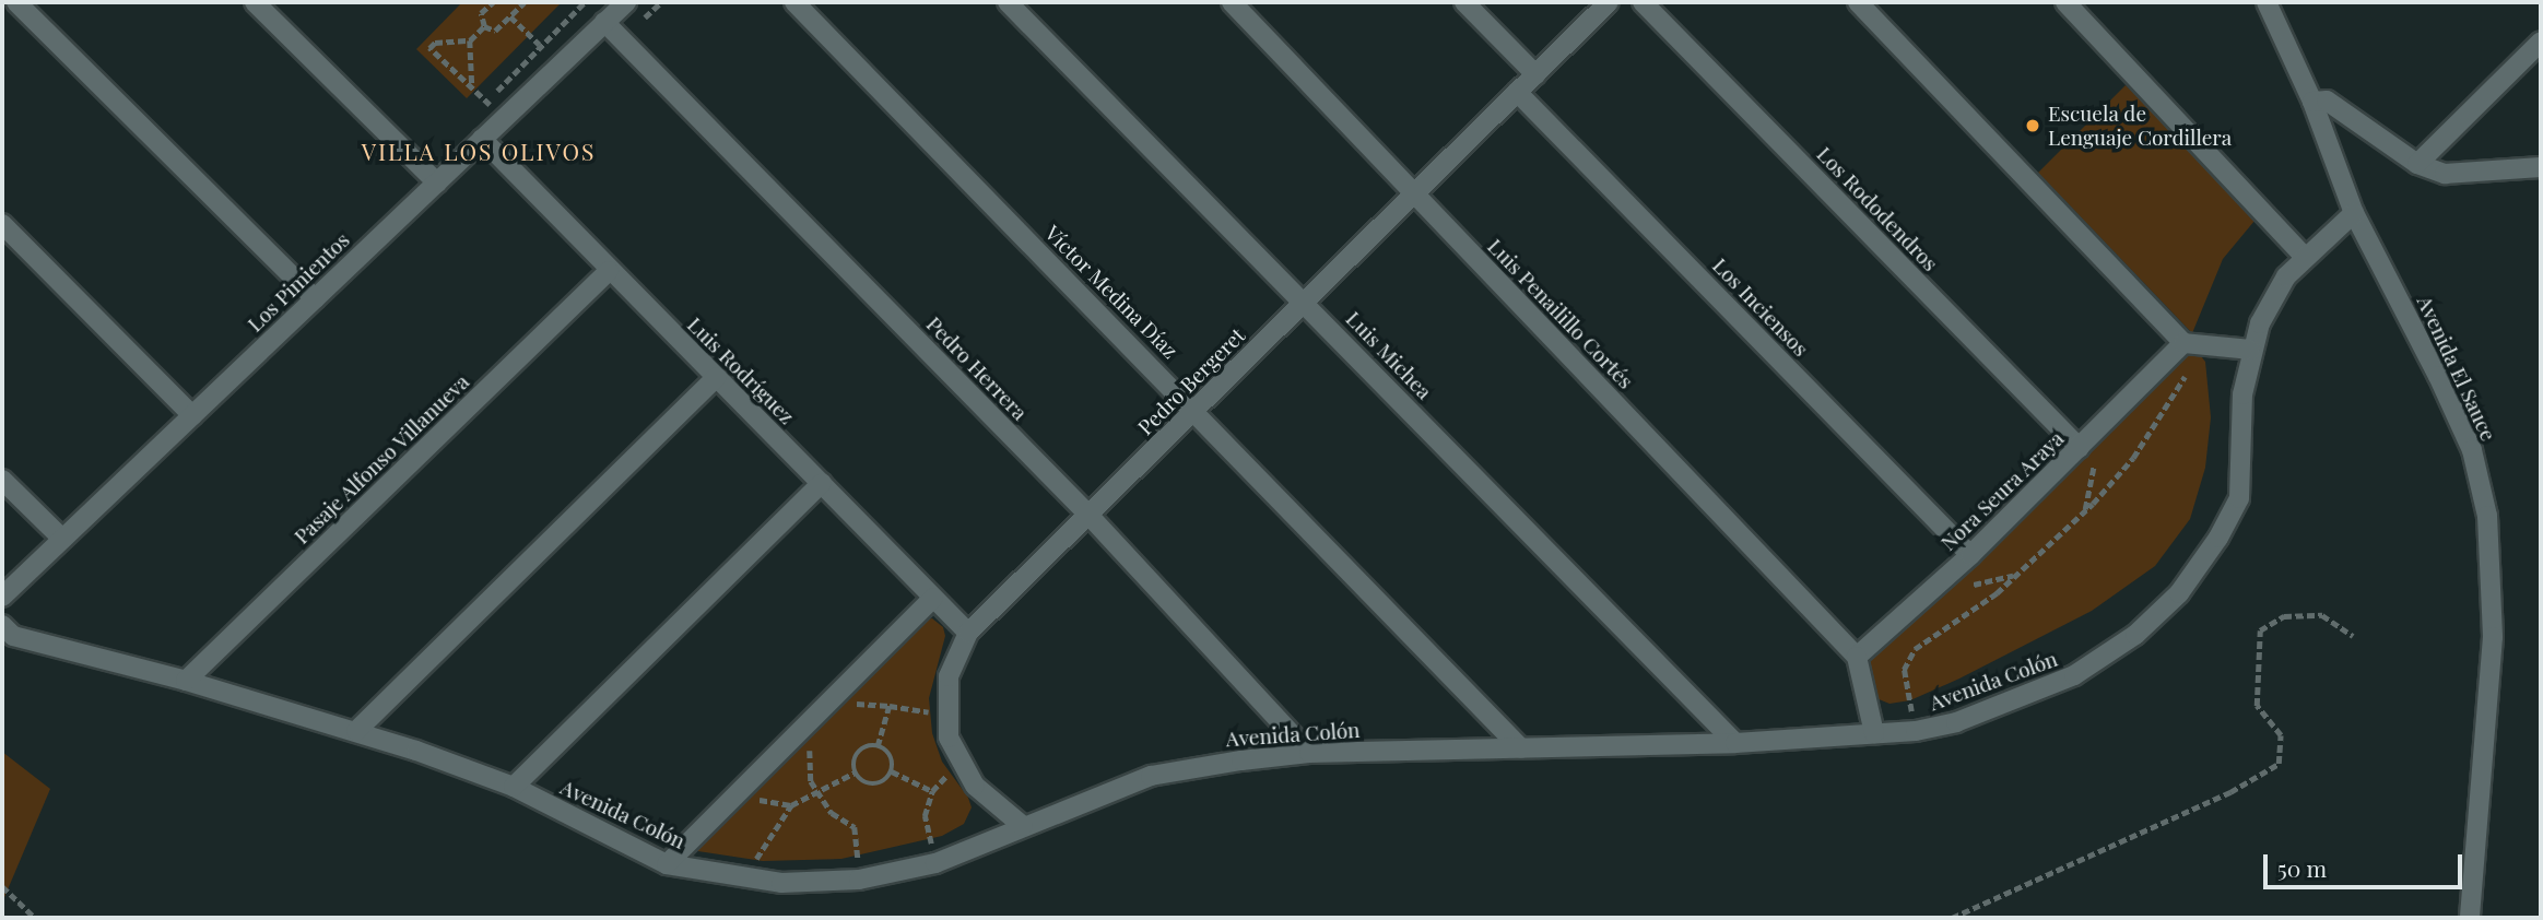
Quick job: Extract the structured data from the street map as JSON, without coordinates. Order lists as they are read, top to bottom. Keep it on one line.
{"streets":{"street":["Los Rododendros","Los Pimientos","Víctor Medina Díaz","Los Inciensos","Luis Penailillo Cortés","Luis Michea","Pedro Herrera","Avenida El Sauce","Luis Rodríguez","Pedro Bergeret","Pasaje Alfonso Villanueva","Nora Seura Araya","Avenida Colón"]},"crossings":[["Los Rododendros","Nora Seura Araya"],["Los Pimientos","Pedro Herrera"],["Los Pimientos","Luis Rodríguez"],["Víctor Medina Díaz","Pedro Bergeret"],["Víctor Medina Díaz","Avenida Colón"],["Los Inciensos","Pedro Bergeret"],["Los Inciensos","Nora Seura Araya"],["Luis Penailillo Cortés","Pedro Bergeret"],["Luis Penailillo Cortés","Nora Seura Araya"],["Luis Michea","Pedro Bergeret"],["Luis Michea","Avenida Colón"],["Pedro Herrera","Pedro Bergeret"],["Pedro Herrera","Avenida Colón"],["Avenida El Sauce","Avenida Colón"],["Luis Rodríguez","Pedro Bergeret"],["Luis Rodríguez","Pasaje Alfonso Villanueva"],["Pedro Bergeret","Avenida Colón"],["Pasaje Alfonso Villanueva","Avenida Colón"]],"districts":["VILLA LOS OLIVOS"],"places":["Escuela de Lenguaje Cordillera"],"scale_bar":"50 m"}
